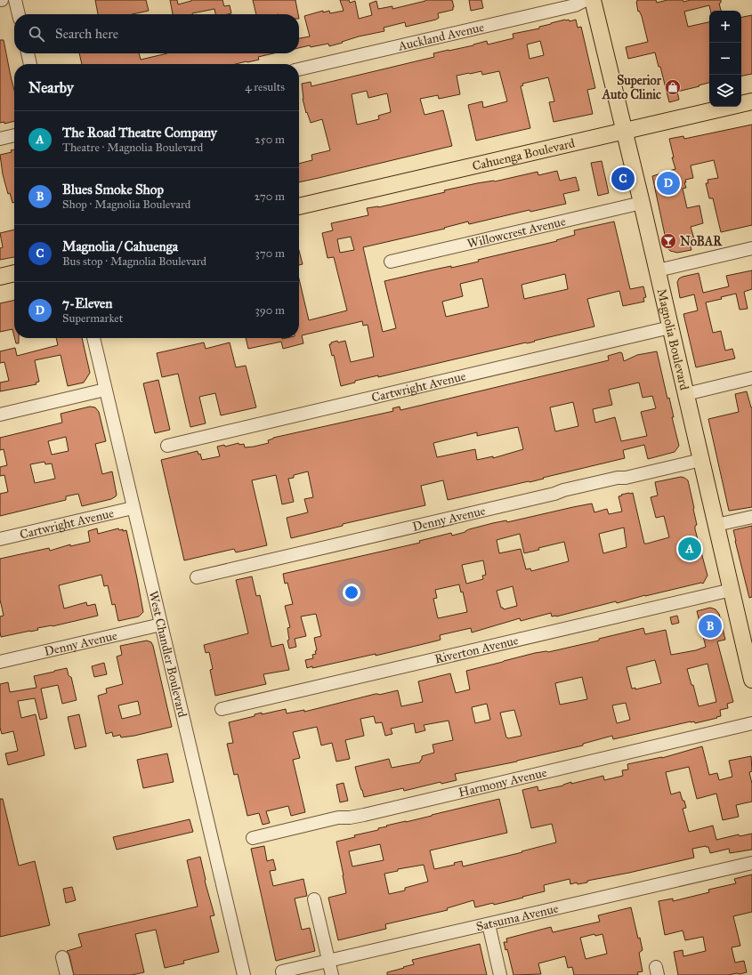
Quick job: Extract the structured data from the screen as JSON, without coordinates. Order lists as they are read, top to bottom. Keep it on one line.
{"streets":{"main road":["Cahuenga Boulevard","Magnolia Boulevard"],"street":["Auckland Avenue","Willowcrest Avenue","Cartwright Avenue","Denny Avenue","Riverton Avenue","West Chandler Boulevard","Harmony Avenue","Satsuma Avenue"]},"crossings":[["Cahuenga Boulevard","Magnolia Boulevard"],["Willowcrest Avenue","Magnolia Boulevard"],["Magnolia Boulevard","Cartwright Avenue"],["Magnolia Boulevard","Denny Avenue"],["Magnolia Boulevard","Riverton Avenue"],["Cartwright Avenue","West Chandler Boulevard"],["Denny Avenue","West Chandler Boulevard"]],"places":{"shop":["Superior Auto Clinic"],"bar":["NoBAR"]},"page":{"map_buttons":["+","−"],"search":"Search here","heading":["Nearby","4 results"],"list":[{"mark":"A","name":"The Road Theatre Company","note":"Theatre · Magnolia Boulevard","value":"250 m"},{"mark":"B","name":"Blues Smoke Shop","note":"Shop · Magnolia Boulevard","value":"270 m"},{"mark":"C","name":"Magnolia / Cahuenga","note":"Bus stop · Magnolia Boulevard","value":"370 m"},{"mark":"D","name":"7-Eleven","note":"Supermarket","value":"390 m"}],"pins":["C","D","A","B"]}}
